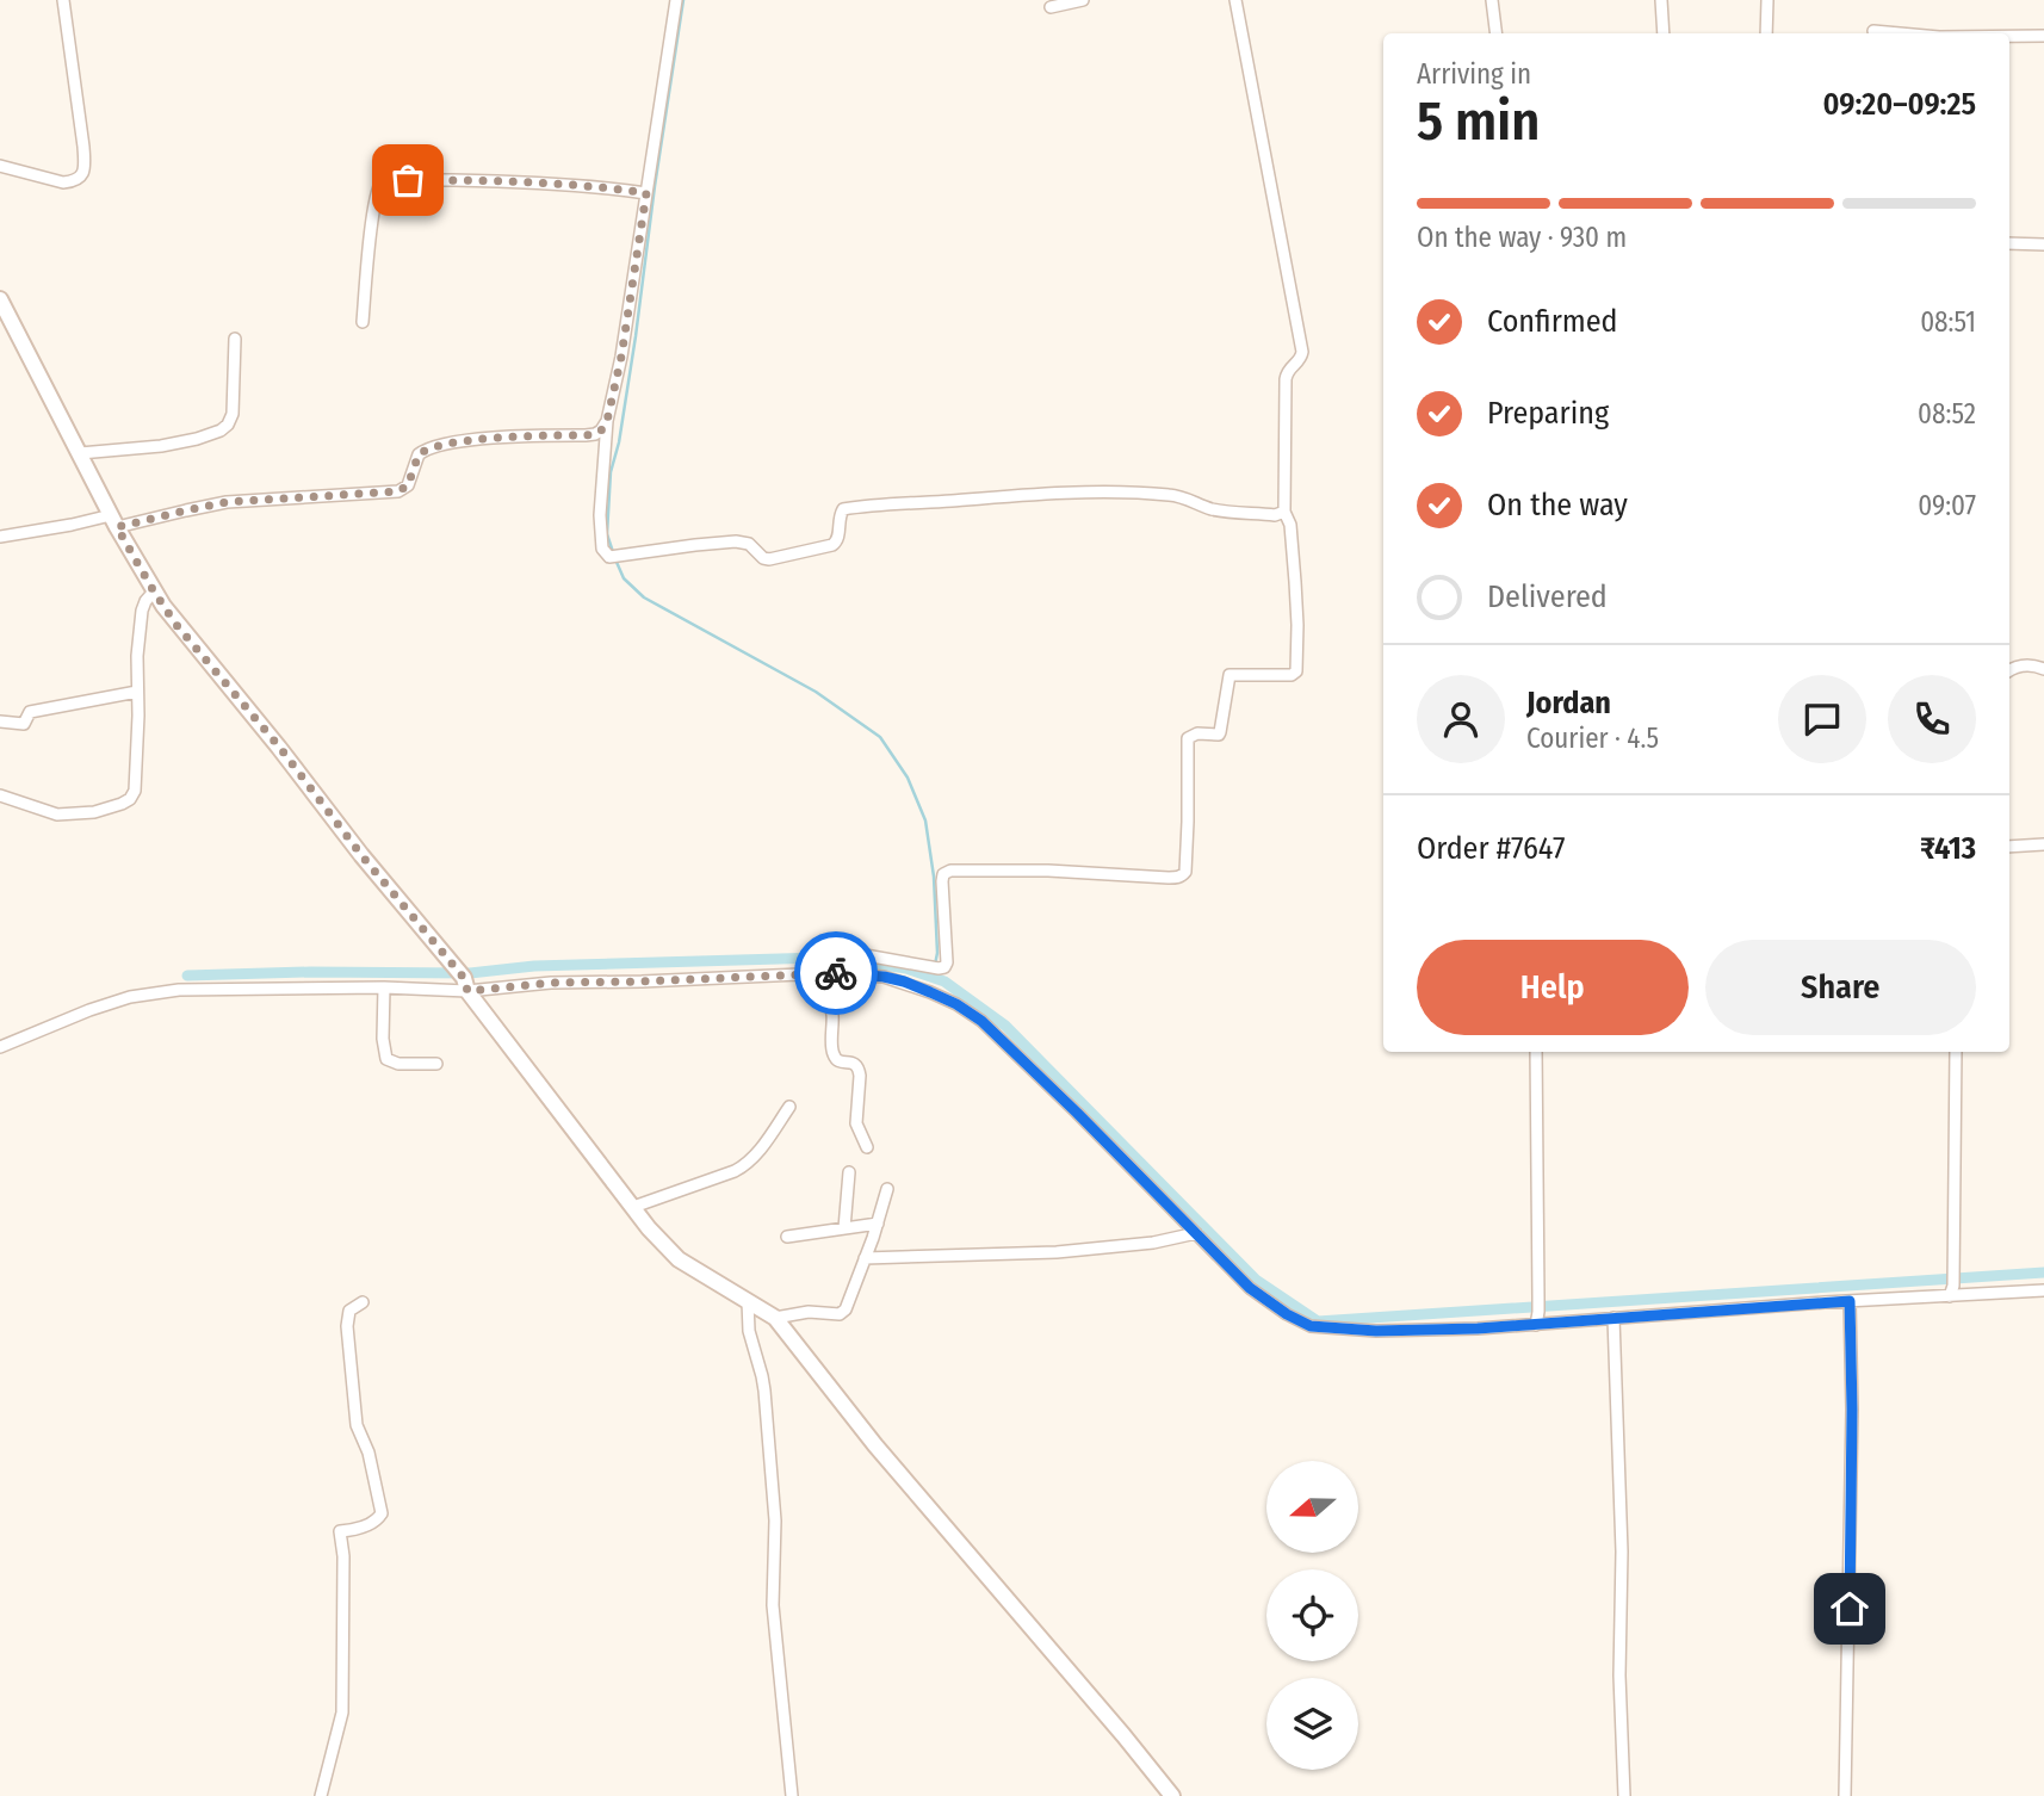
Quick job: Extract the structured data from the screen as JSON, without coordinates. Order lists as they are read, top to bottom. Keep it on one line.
{"north":"left","page":{"heading":["5 min","Arriving in","09:20–09:25"],"panel":["Jordan","Courier · 4.5","Order #7647","₹413"],"bar":"On the way · 930 m","list":[["Confirmed","08:51"],["Preparing","08:52"],["On the way","09:07"],"Delivered"],"buttons":["Help","Share"]}}
